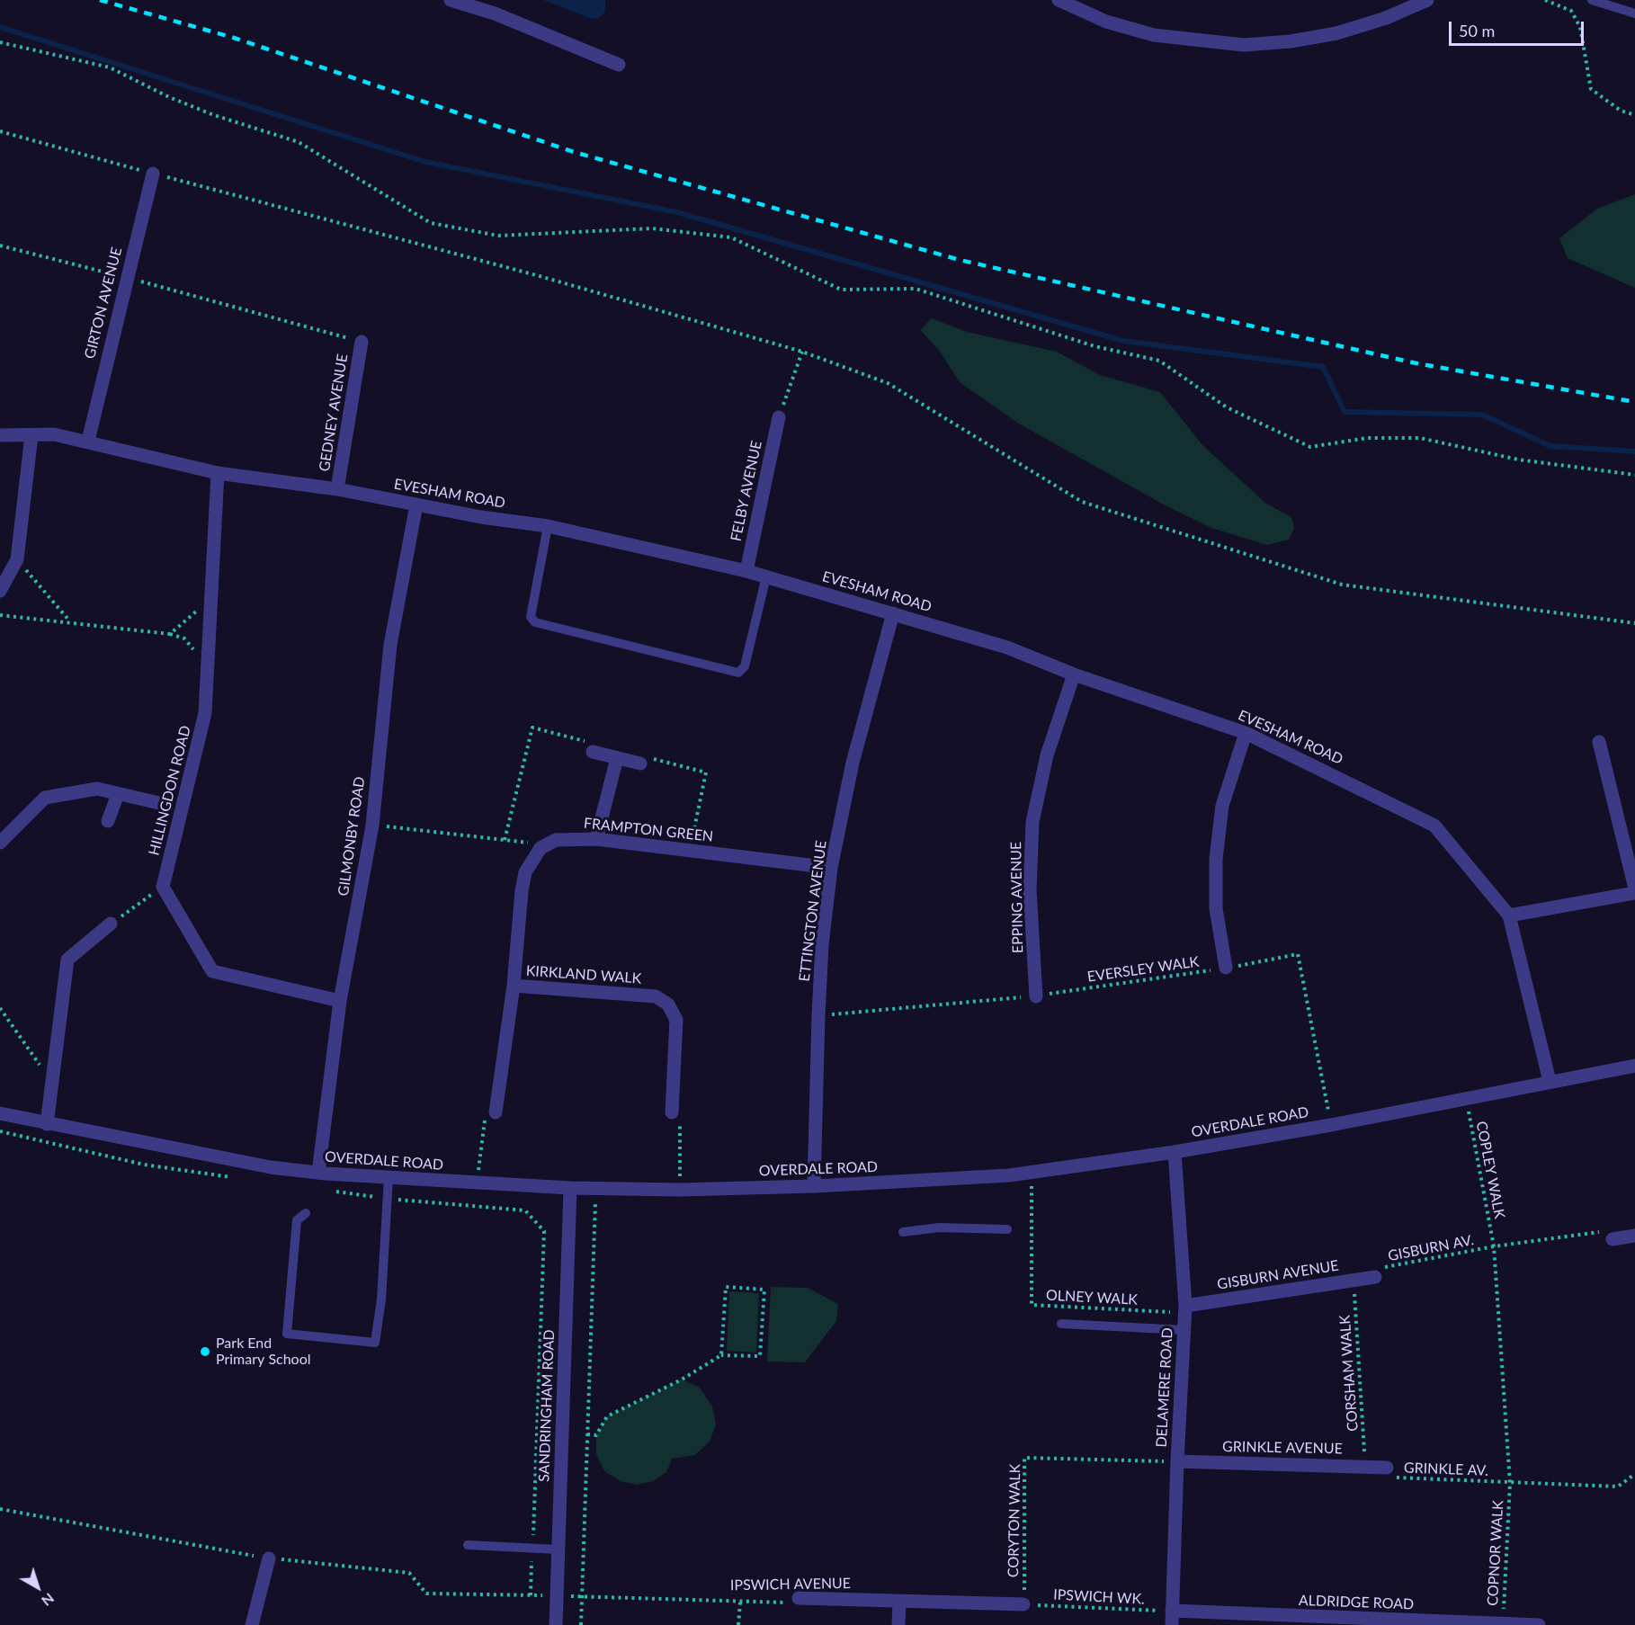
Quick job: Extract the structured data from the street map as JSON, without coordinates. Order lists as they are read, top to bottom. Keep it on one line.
{"streets":{"street":["GIRTON AVENUE","GEDNEY AVENUE","FELBY AVENUE","EVESHAM ROAD","HILLINGDON ROAD","FRAMPTON GREEN","GILMONBY ROAD","EPPING AVENUE","ETTINGTON AVENUE","KIRKLAND WALK","OVERDALE ROAD","GISBURN AVENUE","DELAMERE ROAD","SANDRINGHAM ROAD","GRINKLE AVENUE","IPSWICH AVENUE","ALDRIDGE ROAD"],"path":["EVERSLEY WALK","COPLEY WALK","GISBURN AV.","OLNEY WALK","CORSHAM WALK","GRINKLE AV.","CORYTON WALK","COPNOR WALK","IPSWICH WK."]},"crossings":[["GIRTON AVENUE","EVESHAM ROAD"],["GEDNEY AVENUE","EVESHAM ROAD"],["FELBY AVENUE","EVESHAM ROAD"],["EVESHAM ROAD","HILLINGDON ROAD"],["EVESHAM ROAD","GILMONBY ROAD"],["EVESHAM ROAD","EPPING AVENUE"],["EVESHAM ROAD","ETTINGTON AVENUE"],["EVESHAM ROAD","OVERDALE ROAD"],["FRAMPTON GREEN","ETTINGTON AVENUE"],["FRAMPTON GREEN","KIRKLAND WALK"],["GILMONBY ROAD","OVERDALE ROAD"],["EPPING AVENUE","EVERSLEY WALK"],["ETTINGTON AVENUE","EVERSLEY WALK"],["ETTINGTON AVENUE","OVERDALE ROAD"],["EVERSLEY WALK","OVERDALE ROAD"],["OVERDALE ROAD","COPLEY WALK"],["OVERDALE ROAD","OLNEY WALK"],["OVERDALE ROAD","DELAMERE ROAD"],["OVERDALE ROAD","SANDRINGHAM ROAD"],["COPLEY WALK","GISBURN AV."],["COPLEY WALK","GRINKLE AV."],["COPLEY WALK","COPNOR WALK"],["GISBURN AV.","GISBURN AVENUE"],["GISBURN AVENUE","OLNEY WALK"],["GISBURN AVENUE","CORSHAM WALK"],["GISBURN AVENUE","DELAMERE ROAD"],["OLNEY WALK","DELAMERE ROAD"],["CORSHAM WALK","GRINKLE AVENUE"],["DELAMERE ROAD","GRINKLE AVENUE"],["DELAMERE ROAD","CORYTON WALK"],["DELAMERE ROAD","IPSWICH WK."],["DELAMERE ROAD","ALDRIDGE ROAD"],["SANDRINGHAM ROAD","IPSWICH AVENUE"],["GRINKLE AVENUE","GRINKLE AV."],["GRINKLE AVENUE","CORYTON WALK"],["GRINKLE AV.","COPNOR WALK"],["CORYTON WALK","IPSWICH AVENUE"],["CORYTON WALK","IPSWICH WK."],["COPNOR WALK","ALDRIDGE ROAD"],["IPSWICH AVENUE","IPSWICH WK."],["IPSWICH WK.","ALDRIDGE ROAD"]],"places":["Park End Primary School"],"scale_bar":"50 m","north":"bottom right"}
